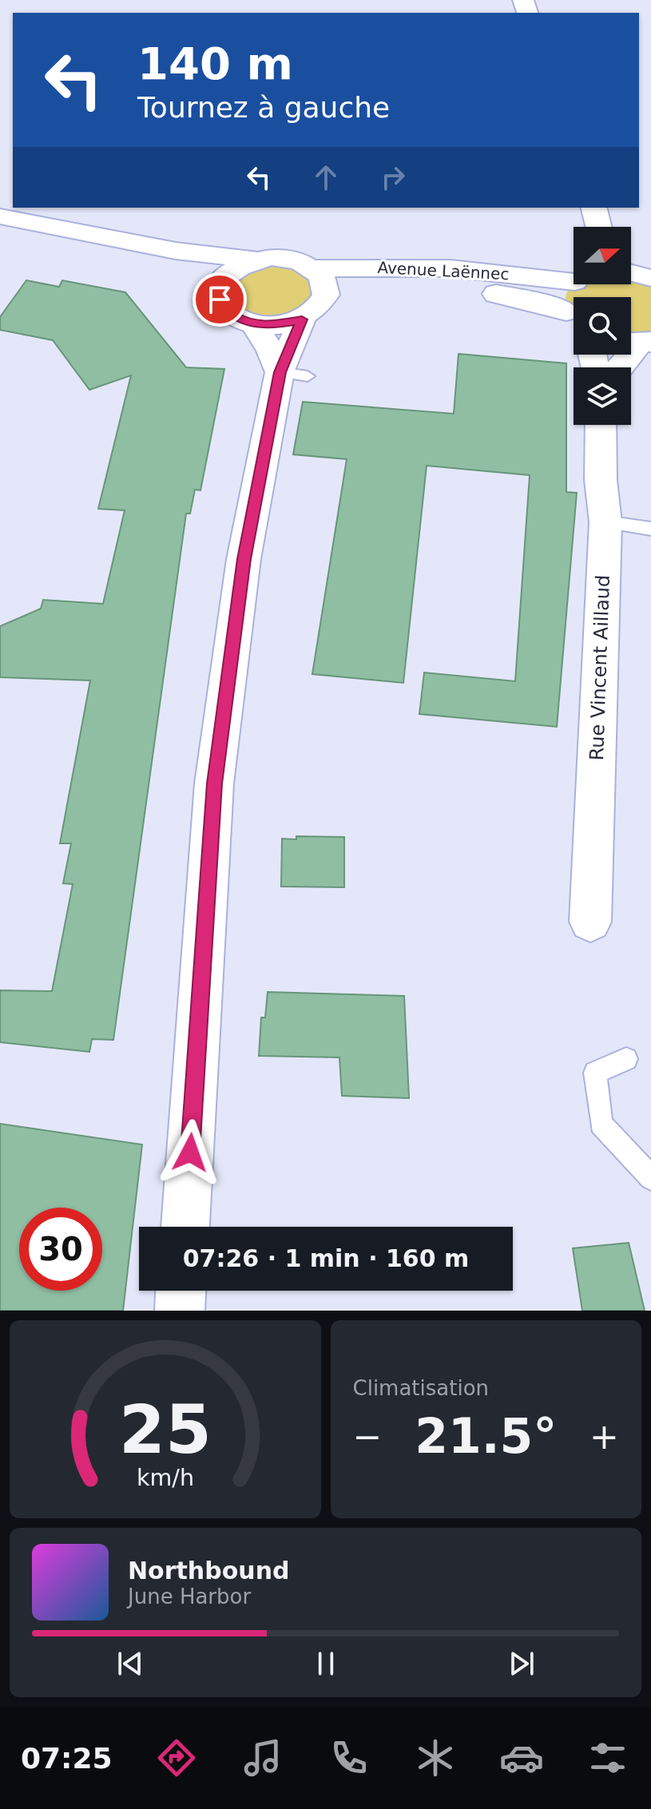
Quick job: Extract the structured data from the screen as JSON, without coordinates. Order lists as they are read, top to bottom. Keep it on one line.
{"streets":{"street":["Avenue Laënnec","Rue Vincent Aillaud"]},"north":"right","page":{"turn":["140 m","Tournez à gauche"],"limit":"30","trip":"07:26 · 1 min · 160 m","tile":"Climatisation","heat":["−","21.5°","+"],"song":["Northbound","June Harbor"],"tabs":"07:25","gauge":["25","km/h"]}}
